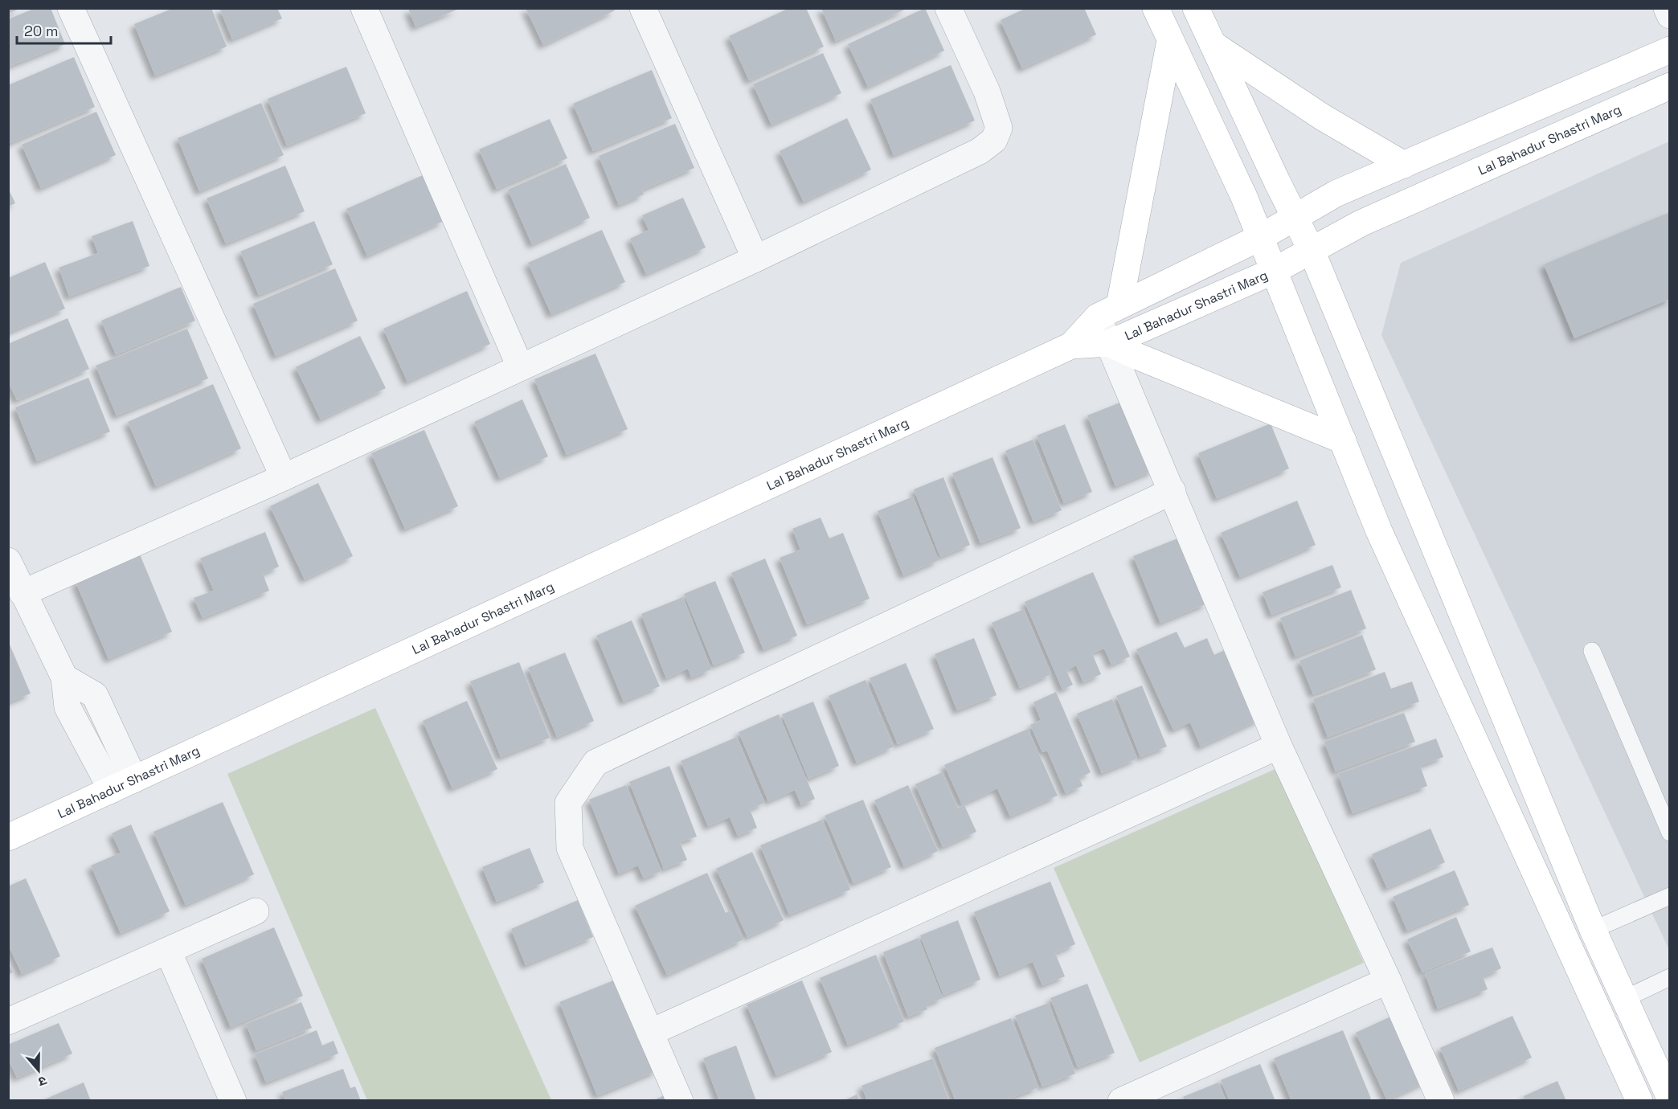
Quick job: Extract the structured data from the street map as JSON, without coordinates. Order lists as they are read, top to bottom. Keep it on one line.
{"streets":{"street":["Lal Bahadur Shastri Marg"]},"scale_bar":"20 m","north":"bottom"}
